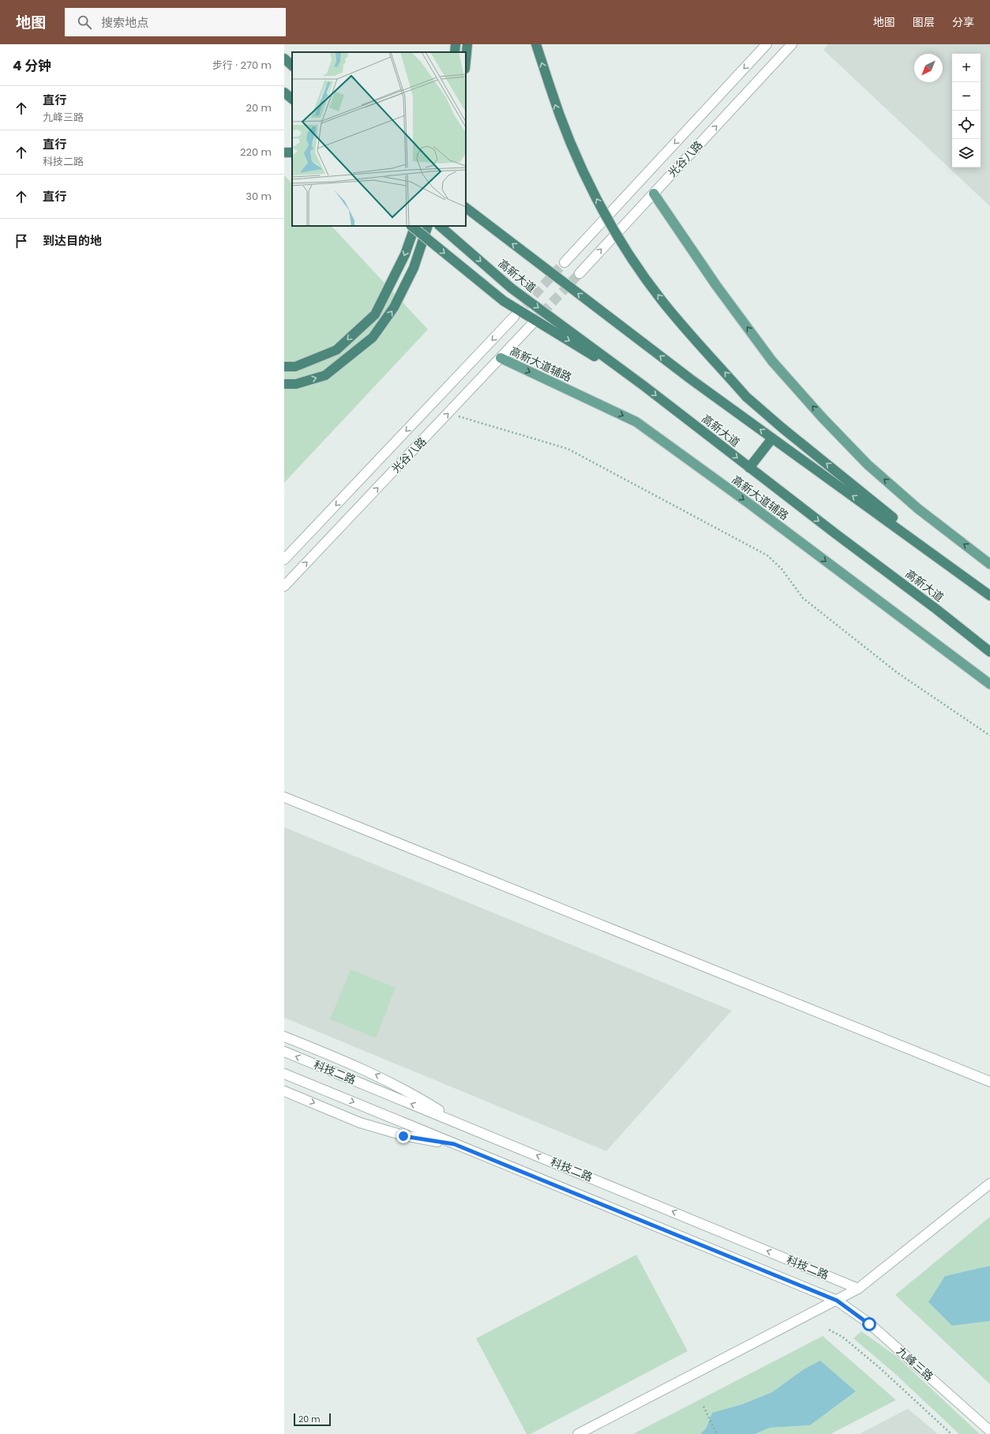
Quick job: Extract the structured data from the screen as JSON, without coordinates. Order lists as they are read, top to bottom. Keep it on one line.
{"streets":{"highway":["高新大道"],"main road":["高新大道辅路"],"street":["光谷八路","科技二路","九峰三路"]},"crossings":[["光谷八路","高新大道辅路"],["科技二路","九峰三路"]],"one_way":["高新大道辅路"],"scale_bar":"20 m","north":"bottom left","page":{"header":"地图","search":"搜索地点","nav":["地图","图层","分享"],"heading":["4 分钟","步行 · 270 m"],"map_buttons":["+","−"],"list":[["直行","九峰三路","20 m"],["直行","科技二路","220 m"],["直行","30 m"],"到达目的地"],"scale":"20 m"}}
